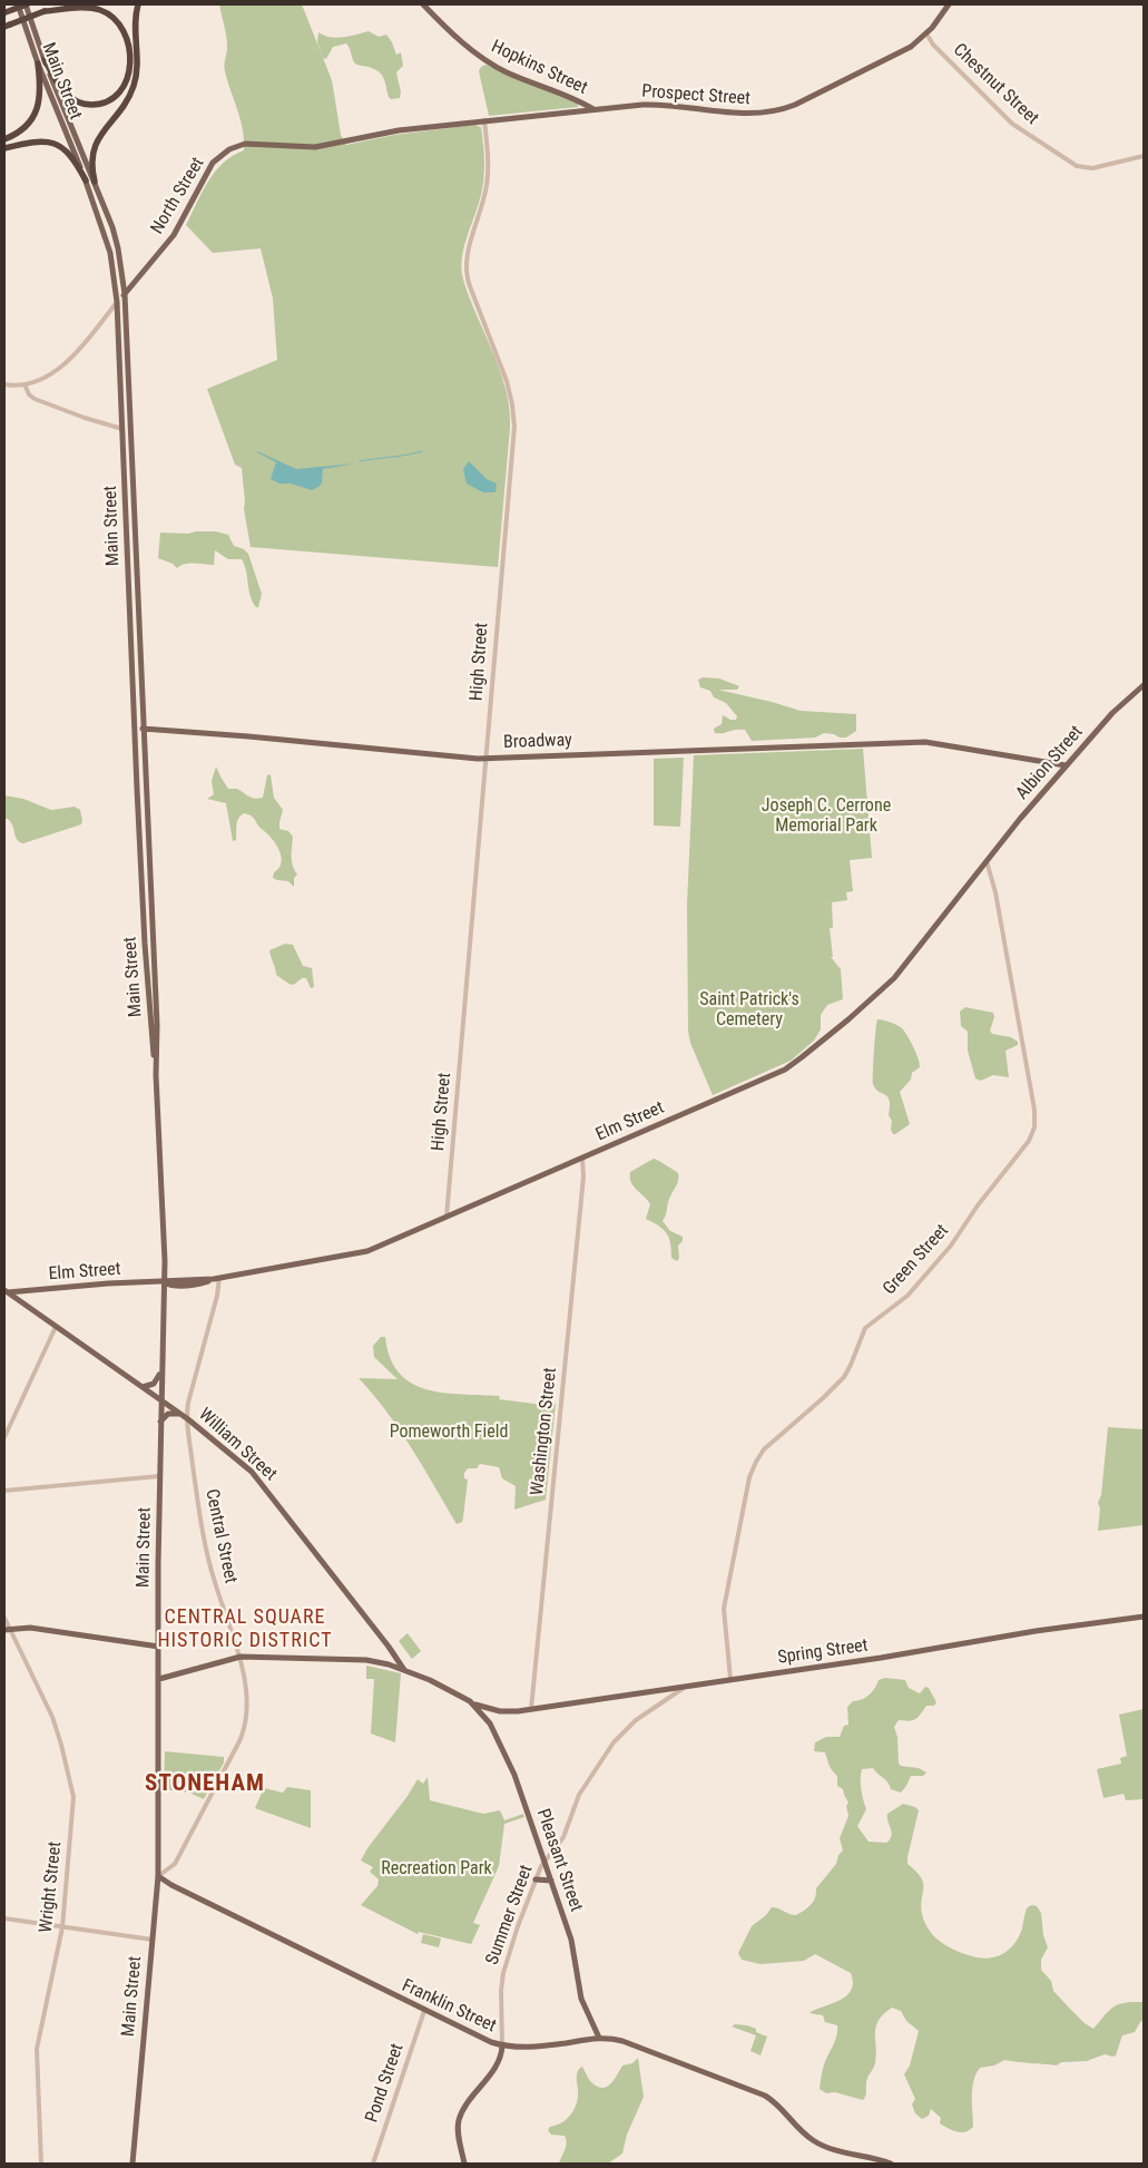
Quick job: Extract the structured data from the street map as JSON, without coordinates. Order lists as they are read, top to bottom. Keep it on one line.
{"streets":{"main road":["Hopkins Street","Main Street","Prospect Street","North Street","Broadway","Albion Street","Elm Street","William Street","Spring Street","Pleasant Street","Summer Street","Franklin Street"],"street":["Chestnut Street","High Street","Green Street","Washington Street","Central Street","Wright Street","Pond Street"]},"crossings":[["Hopkins Street","Prospect Street"],["Main Street","North Street"],["Main Street","Broadway"],["Main Street","Elm Street"],["Main Street","William Street"],["Main Street","Central Street"],["Main Street","Pleasant Street"],["Main Street","Franklin Street"],["Chestnut Street","Prospect Street"],["Prospect Street","North Street"],["Prospect Street","High Street"],["High Street","Broadway"],["High Street","Elm Street"],["Broadway","Albion Street"],["Albion Street","Elm Street"],["Albion Street","Green Street"],["Elm Street","Green Street"],["Elm Street","Washington Street"],["Elm Street","William Street"],["Elm Street","Central Street"],["Green Street","Spring Street"],["Washington Street","Spring Street"],["William Street","Central Street"],["William Street","Pleasant Street"],["Central Street","Pleasant Street"],["Central Street","Franklin Street"],["Spring Street","Pleasant Street"],["Spring Street","Summer Street"],["Pleasant Street","Summer Street"],["Pleasant Street","Franklin Street"],["Summer Street","Franklin Street"],["Franklin Street","Pond Street"]],"districts":["CENTRAL SQUARE HISTORIC DISTRICT","STONEHAM"],"parks":["Joseph C. Cerrone Memorial Park","Saint Patrick's Cemetery","Pomeworth Field","Recreation Park"]}
